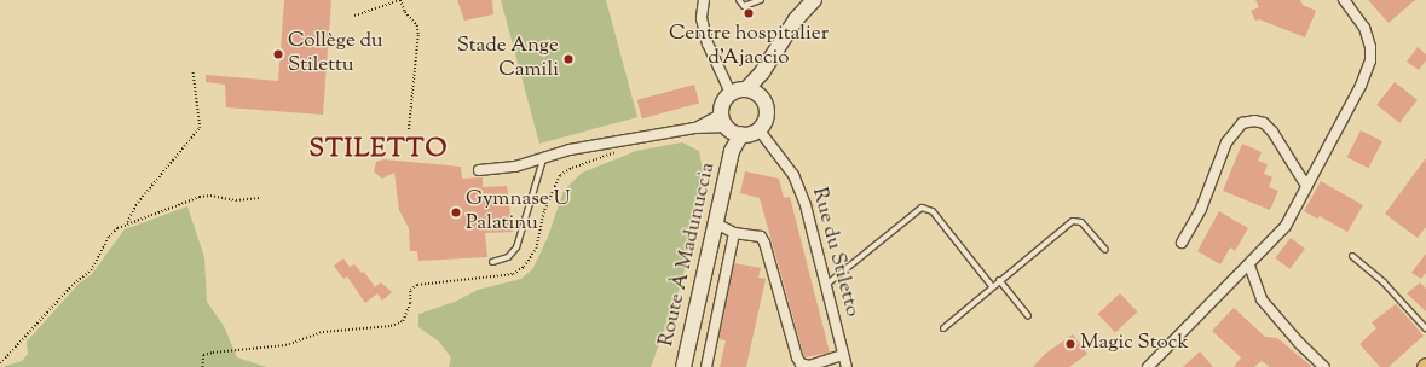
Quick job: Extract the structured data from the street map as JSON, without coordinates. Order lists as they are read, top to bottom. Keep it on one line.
{"streets":{"main road":["Route À Madunuccia"],"street":["Rue du Stiletto"]},"crossings":[["Rue du Stiletto","Route À Madunuccia"]],"districts":["STILETTO"],"places":["Centre hospitalier d'Ajaccio","Collège du Stilettu","Stade Ange Camili","Gymnase U Palatinu","Magic Stock"]}
